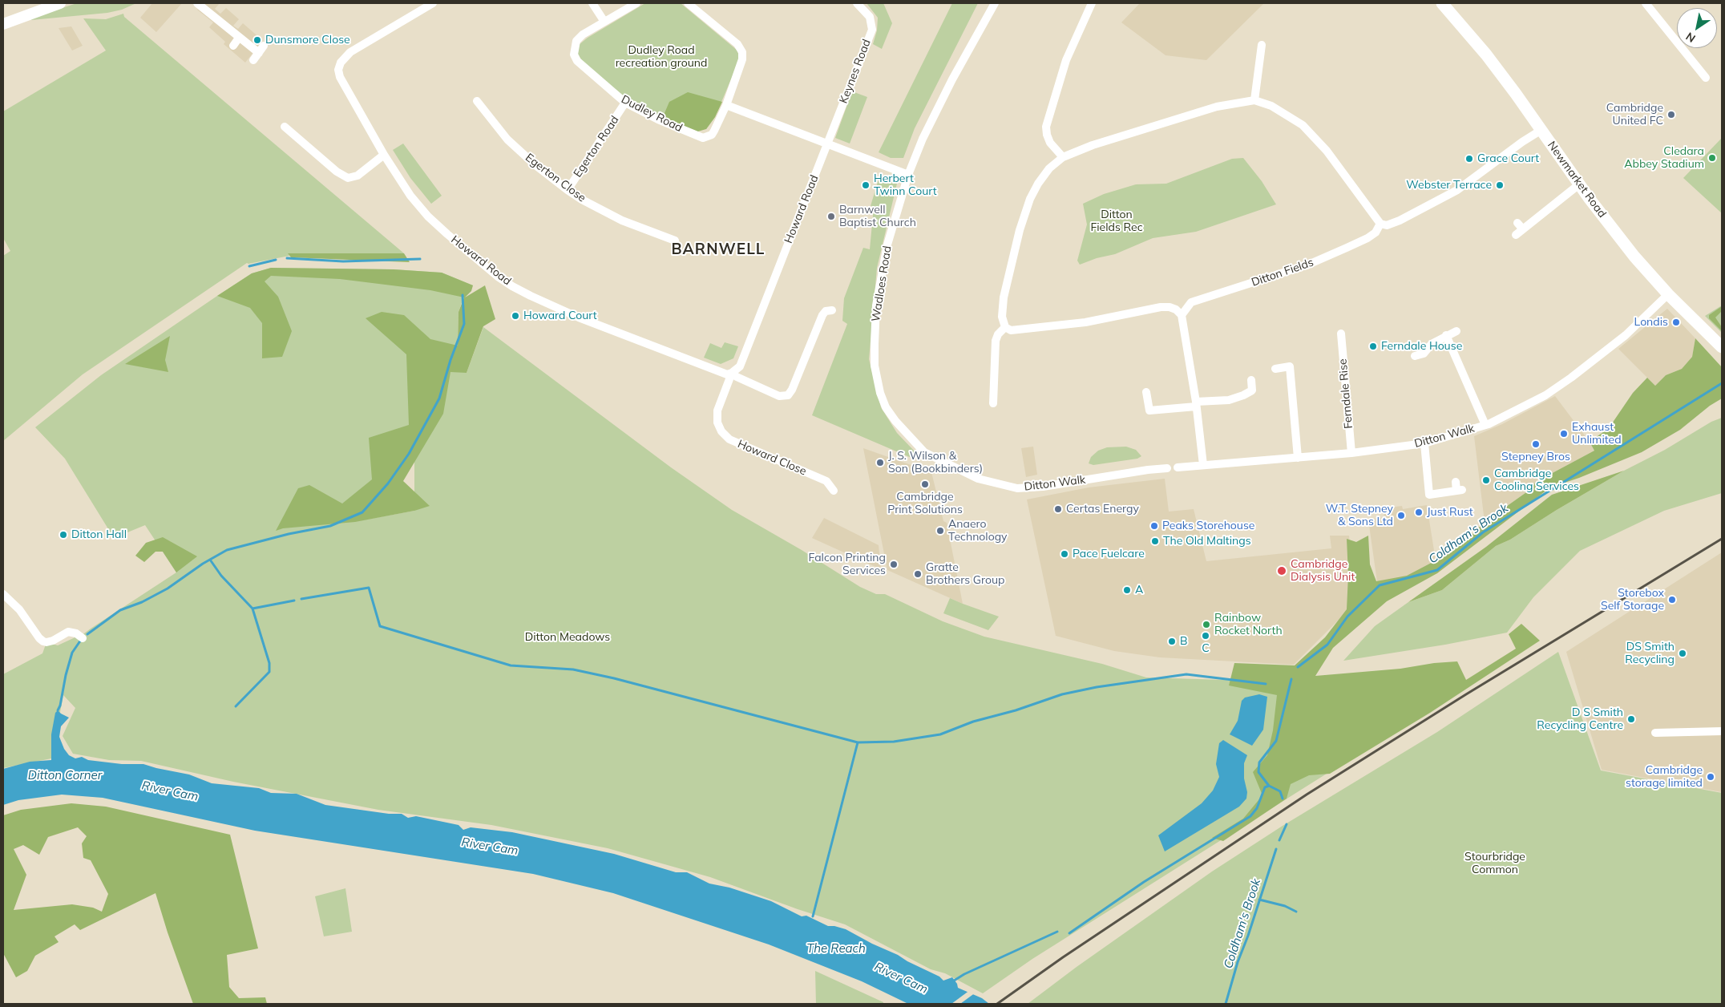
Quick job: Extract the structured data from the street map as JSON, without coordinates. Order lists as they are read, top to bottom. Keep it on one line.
{"streets":{"main road":["Newmarket Road"],"street":["Keynes Road","Dudley Road","Egerton Road","Egerton Close","Howard Road","Ditton Fields","Wadloes Road","Ferndale Rise","Ditton Walk","Howard Close"]},"crossings":[["Keynes Road","Howard Road"],["Dudley Road","Egerton Road"],["Egerton Road","Egerton Close"],["Newmarket Road","Ditton Walk"],["Howard Road","Howard Close"],["Wadloes Road","Ditton Walk"],["Ferndale Rise","Ditton Walk"]],"districts":["BARNWELL"],"water":["Coldham's Brook","Ditton Corner","River Cam","The Reach"],"parks":["Dudley Road recreation ground","Ditton Fields Rec","Ditton Meadows","Stourbridge Common"],"places":["Dunsmore Close","Cambridge United FC","Cledara Abbey Stadium","Grace Court","Herbert Twinn Court","Webster Terrace","Barnwell Baptist Church","Howard Court","Londis","Ferndale House","Exhaust Unlimited","Stepney Bros","J. S. Wilson & Son (Bookbinders)","Cambridge Cooling Services","Cambridge Print Solutions","Certas Energy","Just Rust","W.T. Stepney & Sons Ltd","Peaks Storehouse","Anaero Technology","Ditton Hall","The Old Maltings","Pace Fuelcare","Falcon Printing Services","Cambridge Dialysis Unit","Gratte Brothers Group","A","Storebox Self Storage","Rainbow Rocket North","C","B","DS Smith Recycling","D S Smith Recycling Centre","Cambridge storage limited"],"north":"bottom left"}
